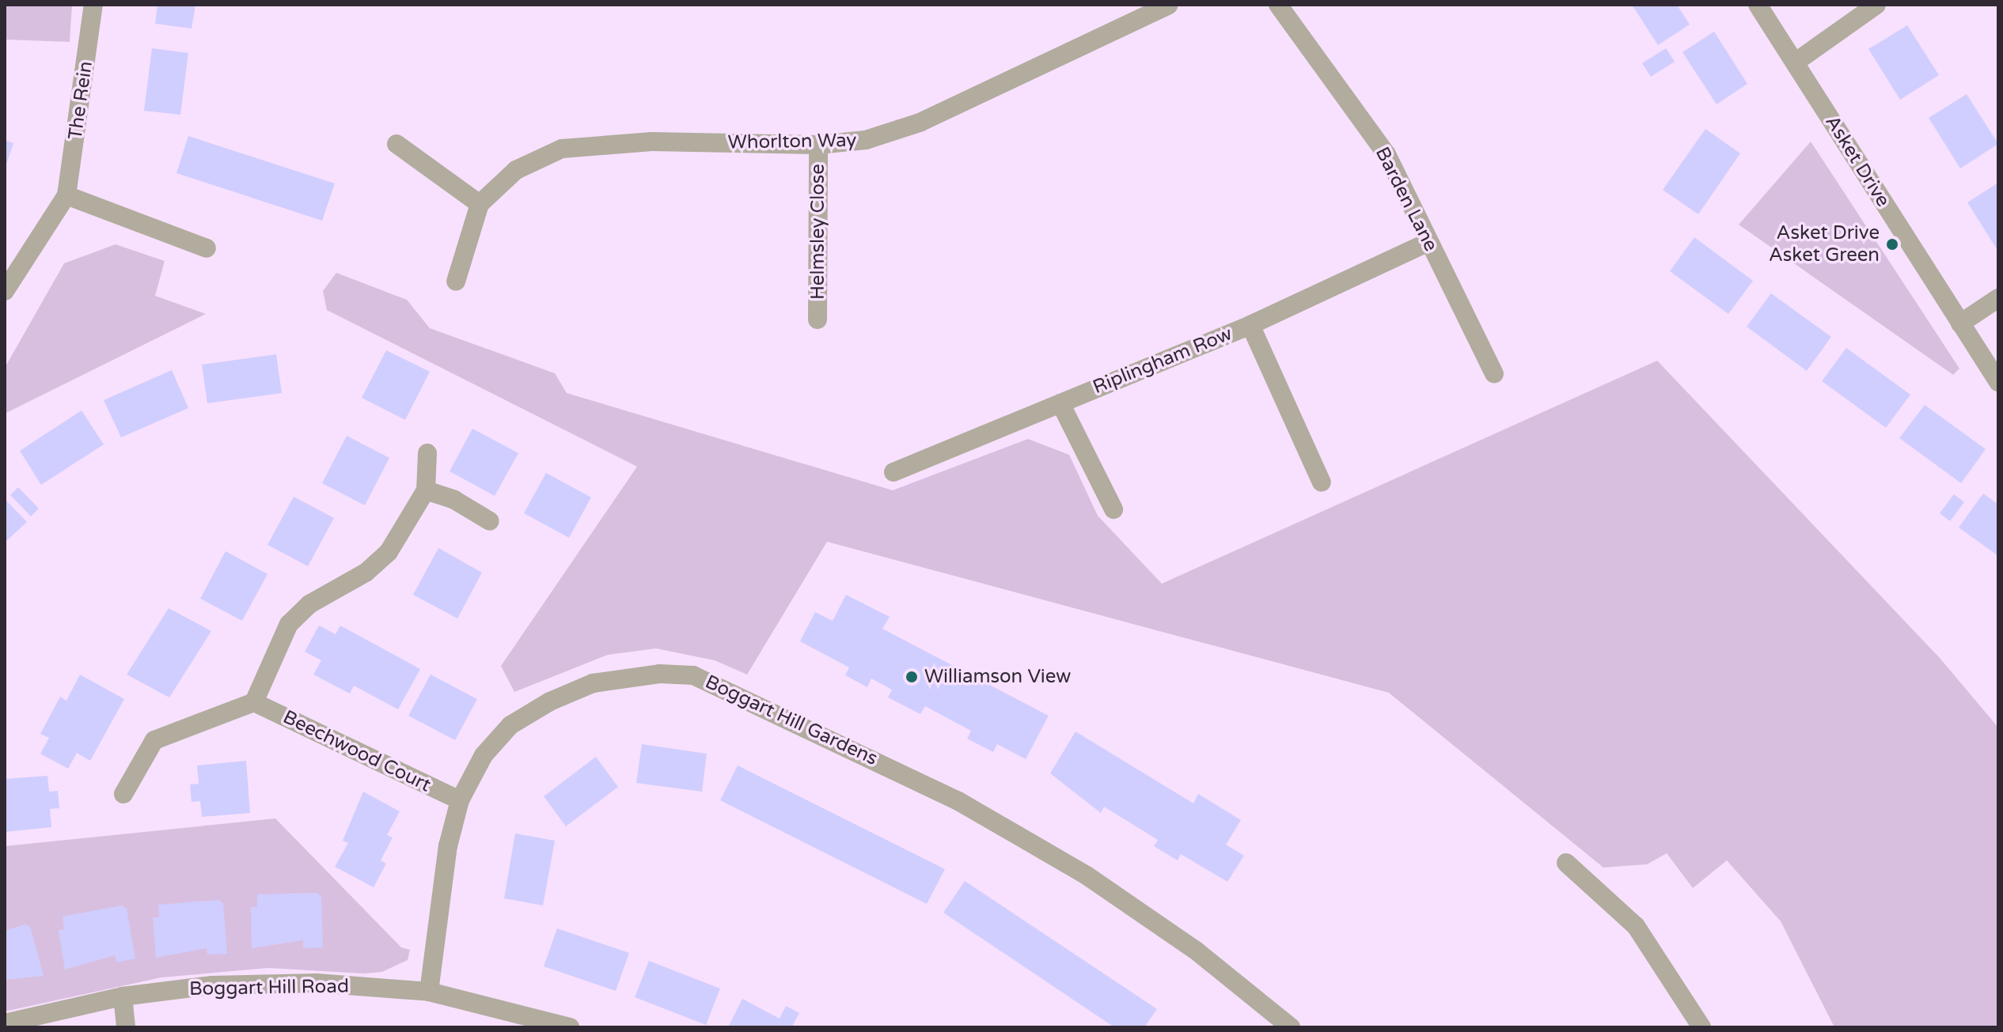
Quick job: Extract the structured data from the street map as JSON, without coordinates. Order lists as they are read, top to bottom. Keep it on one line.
{"streets":{"street":["The Rein","Whorlton Way","Asket Drive","Barden Lane","Helmsley Close","Riplingham Row","Boggart Hill Gardens","Beechwood Court","Boggart Hill Road"]},"crossings":[["Whorlton Way","Helmsley Close"],["Barden Lane","Riplingham Row"],["Boggart Hill Gardens","Beechwood Court"],["Boggart Hill Gardens","Boggart Hill Road"]],"places":["Asket Drive Asket Green","Williamson View"]}
